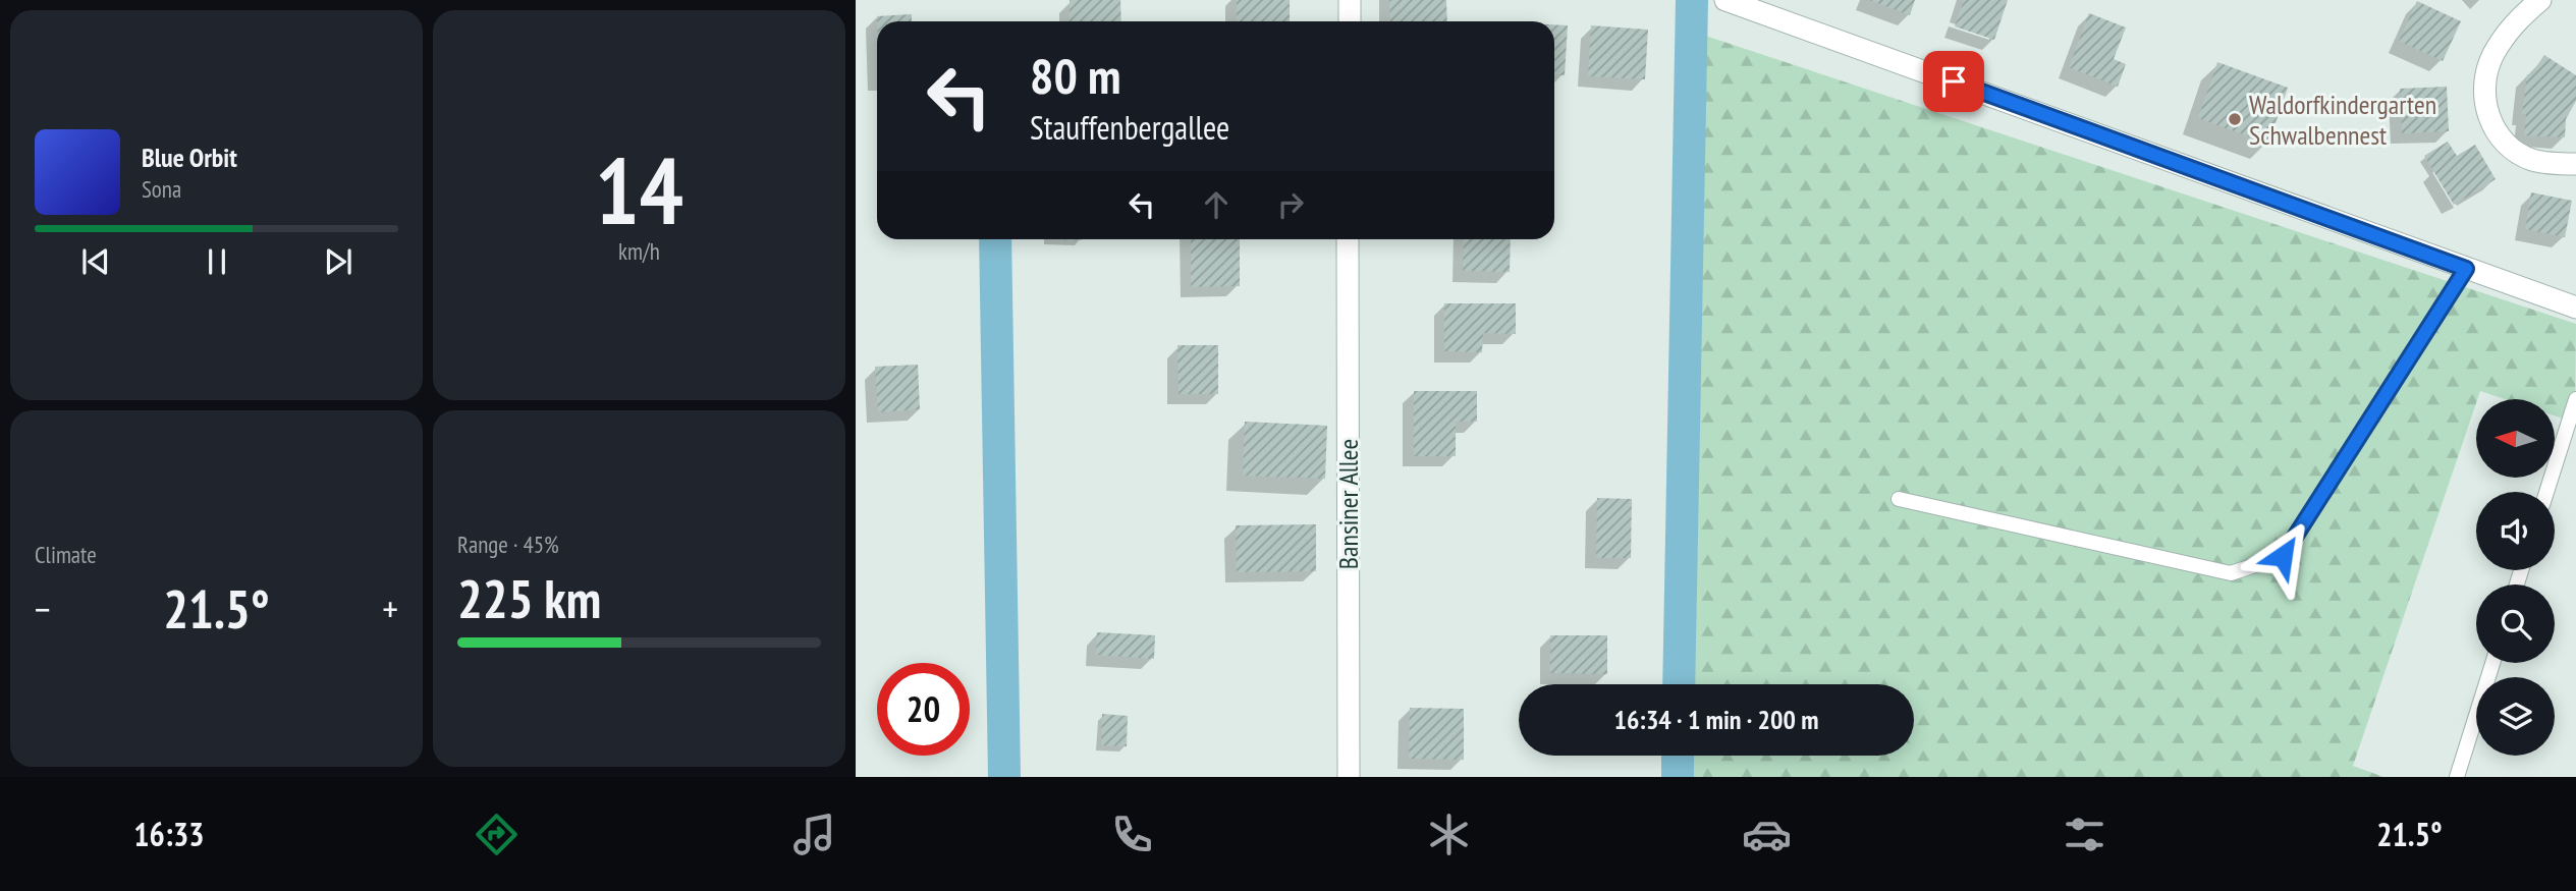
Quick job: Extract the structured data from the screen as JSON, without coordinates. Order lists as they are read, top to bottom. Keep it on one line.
{"streets":{"street":["Bansiner Allee"]},"places":["Waldorfkindergarten Schwalbennest"],"north":"left","page":{"tile":[["14","km/h"],"Climate",["Range · 45%","225 km"]],"turn":["80 m","Stauffenbergallee"],"song":["Blue Orbit","Sona"],"heat":["−","21.5°","+"],"limit":"20","trip":"16:34 · 1 min · 200 m","tabs":["16:33","21.5°"]}}
